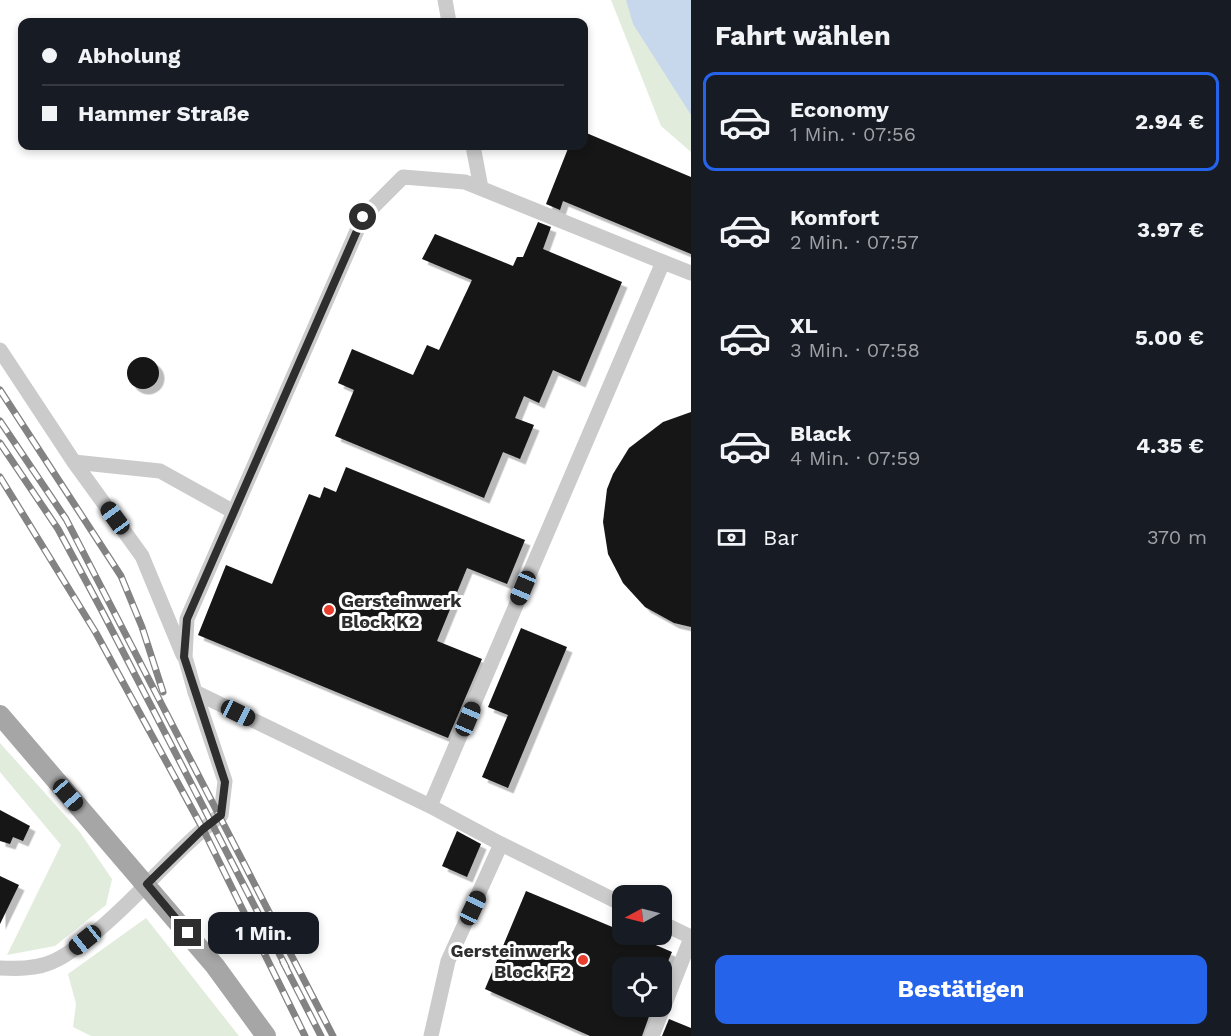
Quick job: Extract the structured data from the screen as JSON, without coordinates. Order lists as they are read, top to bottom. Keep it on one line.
{"places":["Gersteinwerk Block K2","Gersteinwerk Block F2"],"north":"left","page":{"heading":"Fahrt wählen","banner":["Abholung","Hammer Straße"],"list":[{"name":"Economy","note":"1 Min. · 07:56","value":"2.94 €"},{"name":"Komfort","note":"2 Min. · 07:57","value":"3.97 €"},{"name":"XL","note":"3 Min. · 07:58","value":"5.00 €"},{"name":"Black","note":"4 Min. · 07:59","value":"4.35 €"}],"pay":["Bar","370 m"],"bubble":"1 Min.","buttons":"Bestätigen"}}
